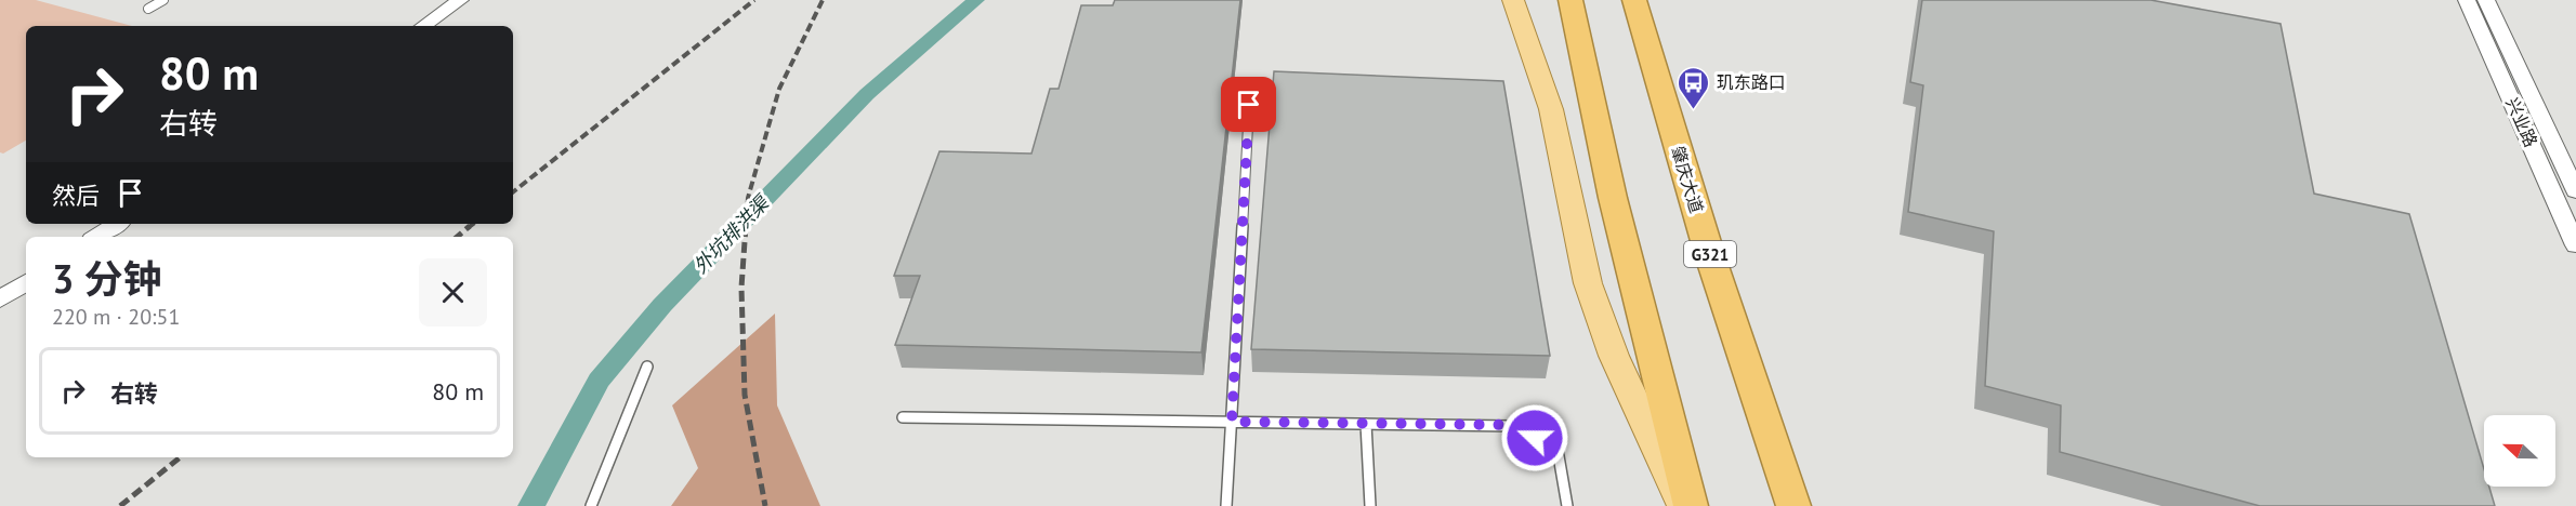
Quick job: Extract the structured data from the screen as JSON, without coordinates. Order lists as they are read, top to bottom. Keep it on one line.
{"streets":{"highway":["肇庆大道","G321"],"street":["兴业路"]},"water":["外坑排洪渠"],"places":{"bus stop":["玑东路口"]},"north":"left","page":{"turn":["80 m","右转"],"then":"然后","heading":["3 分钟","220 m · 20:51"],"list":[{"name":"右转","value":"80 m"}]}}
